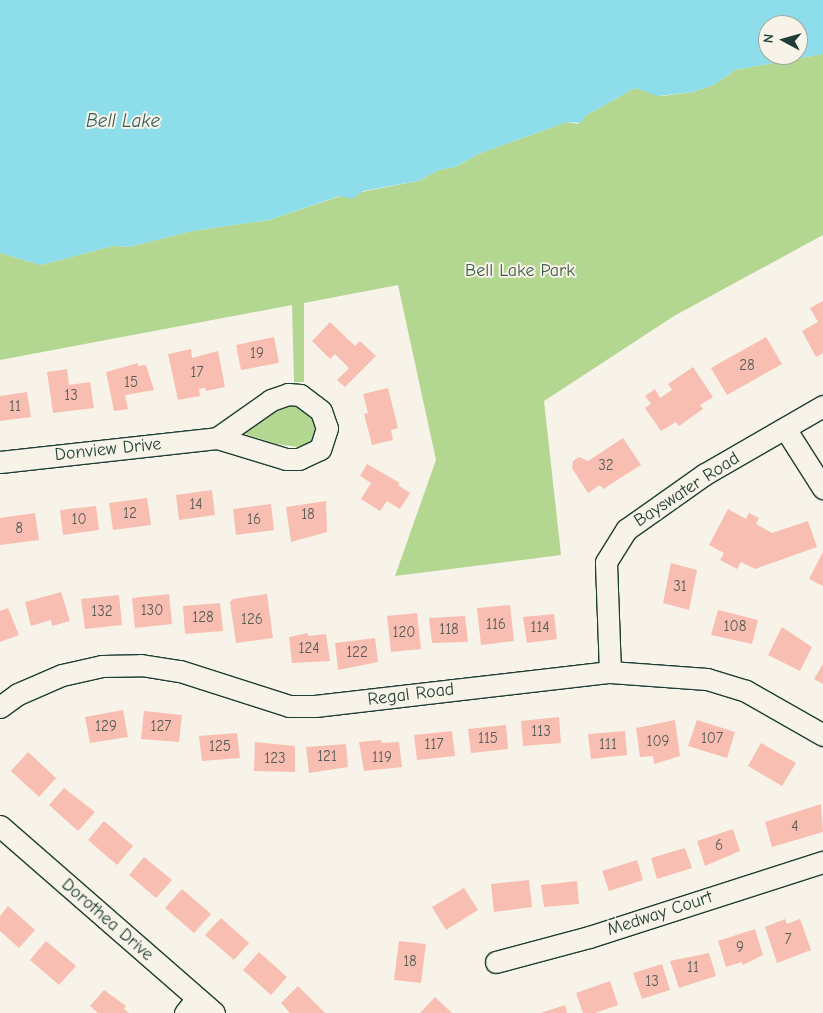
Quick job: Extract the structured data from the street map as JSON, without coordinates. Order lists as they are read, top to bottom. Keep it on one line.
{"streets":{"street":["Donview Drive","Bayswater Road","Regal Road","Medway Court","Dorothea Drive"]},"crossings":[["Bayswater Road","Regal Road"]],"water":["Bell Lake"],"parks":["Bell Lake Park"],"house_numbers":["19","28","17","15","13","11","32","14","12","18","10","16","8","31","130","132","128","126","116","108","114","118","120","124","122","129","127","113","115","107","109","117","111","125","121","119","123","4","6","7","9","18","11","13"],"north":"left"}
